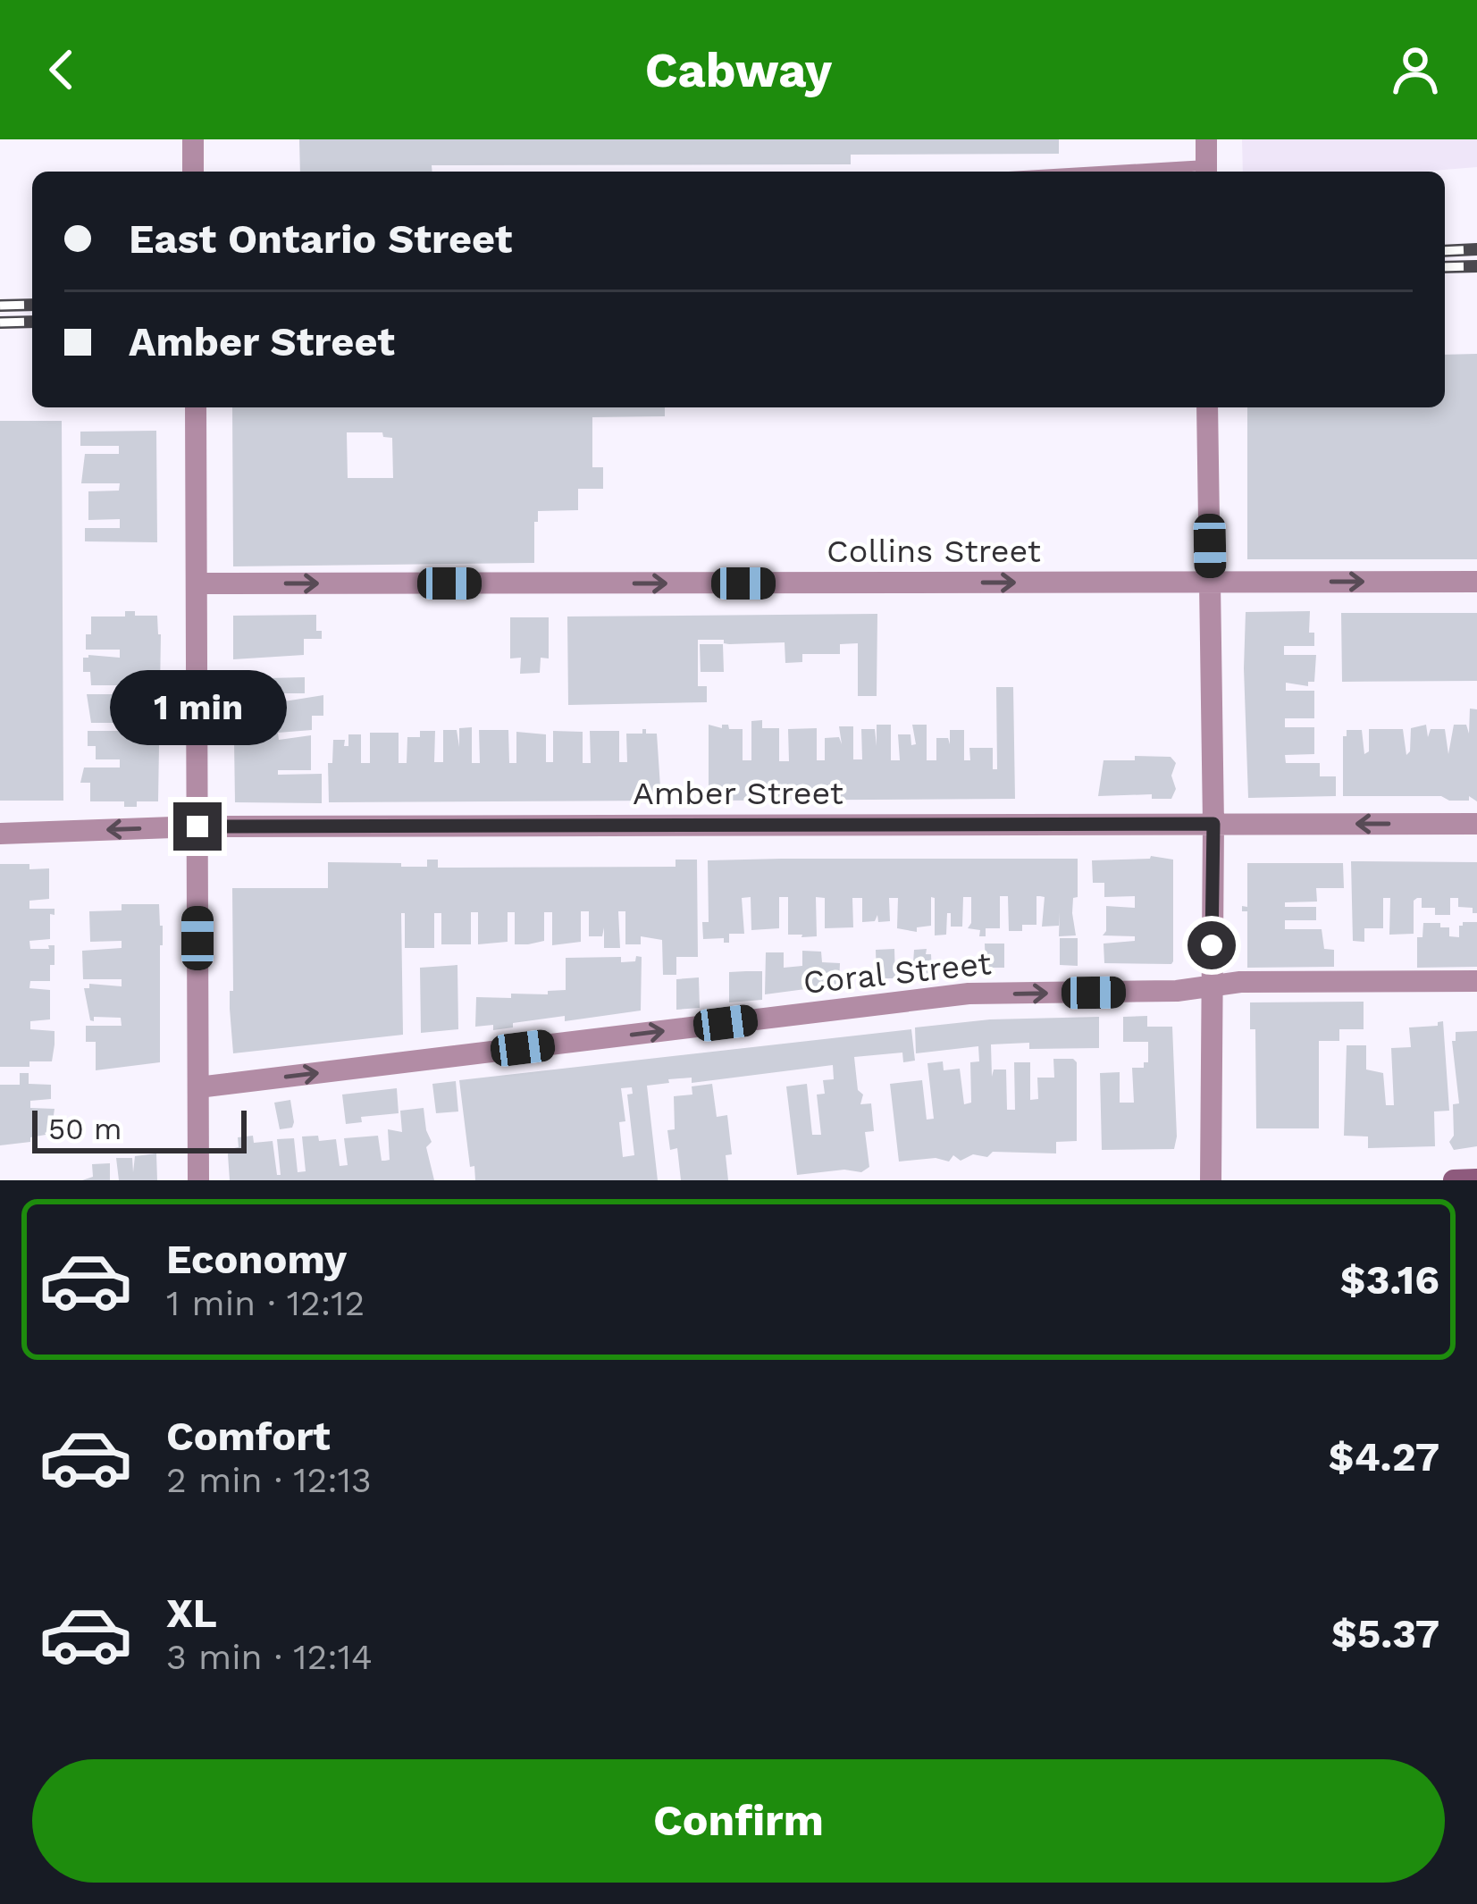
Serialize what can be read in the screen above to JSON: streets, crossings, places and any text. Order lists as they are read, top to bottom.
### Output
{
  "streets": {
    "street": ["Collins Street", "Amber Street", "Coral Street"]
  },
  "one_way": ["Collins Street", "Coral Street"],
  "scale_bar": "50 m",
  "page": {
    "header": "Cabway",
    "banner": ["East Ontario Street", "Amber Street"],
    "bubble": "1 min",
    "scale": "50 m",
    "list": [
      {
        "name": "Economy",
        "note": "1 min · 12:12",
        "value": "$3.16"
      },
      {
        "name": "Comfort",
        "note": "2 min · 12:13",
        "value": "$4.27"
      },
      {
        "name": "XL",
        "note": "3 min · 12:14",
        "value": "$5.37"
      }
    ],
    "buttons": "Confirm"
  }
}
